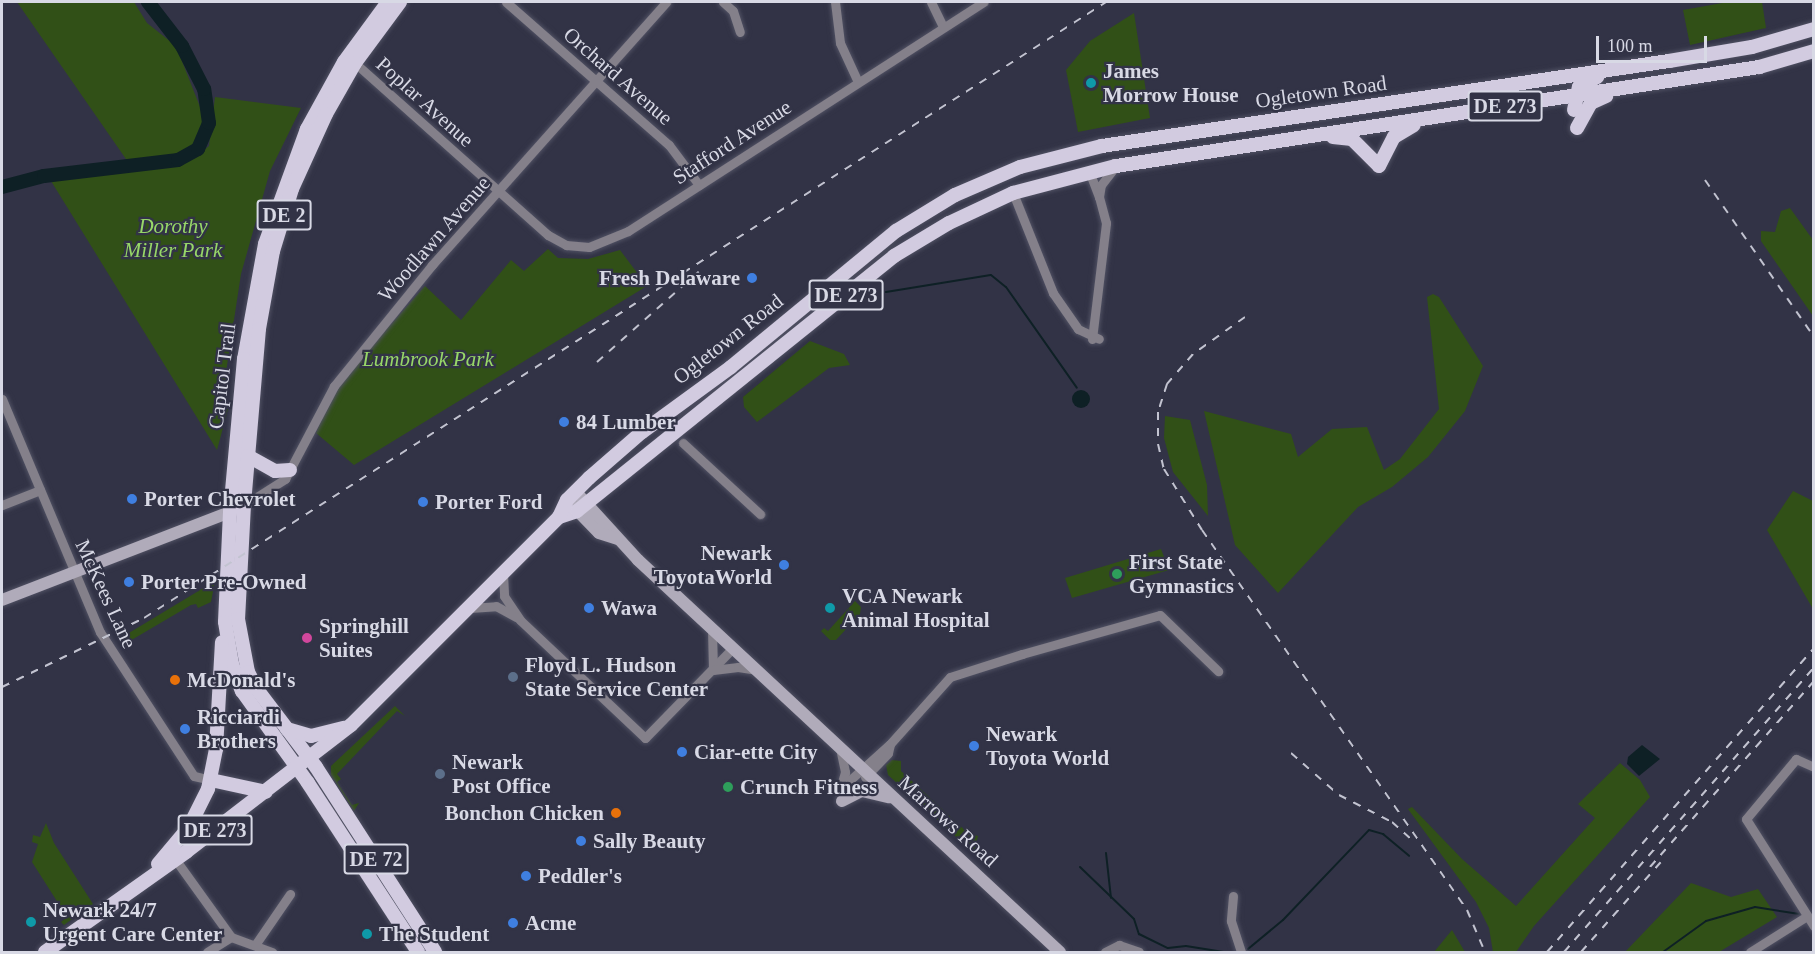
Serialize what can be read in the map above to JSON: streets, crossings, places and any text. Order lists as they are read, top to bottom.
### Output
{
  "streets": {
    "main road": [
      "Ogletown Road",
      "DE 273",
      "DE 2",
      "Capitol Trail",
      "DE 72"
    ],
    "street": [
      "Orchard Avenue",
      "Poplar Avenue",
      "Stafford Avenue",
      "Woodlawn Avenue",
      "McKees Lane",
      "Marrows Road"
    ]
  },
  "crossings": [
    ["Orchard Avenue", "Stafford Avenue"],
    ["Orchard Avenue", "Woodlawn Avenue"],
    ["Ogletown Road", "DE 273"],
    ["Ogletown Road", "Capitol Trail"],
    ["Ogletown Road", "Marrows Road"],
    ["Ogletown Road", "DE 72"],
    ["Poplar Avenue", "Stafford Avenue"],
    ["Poplar Avenue", "Woodlawn Avenue"],
    ["Poplar Avenue", "Capitol Trail"],
    ["DE 273", "Capitol Trail"],
    ["DE 273", "DE 72"],
    ["Stafford Avenue", "Woodlawn Avenue"],
    ["Woodlawn Avenue", "Capitol Trail"],
    ["Capitol Trail", "DE 72"]
  ],
  "parks": ["Dorothy Miller Park", "Lumbrook Park"],
  "places": [
    "James Morrow House",
    "Fresh Delaware",
    "84 Lumber",
    "Porter Chevrolet",
    "Porter Ford",
    "Newark ToyotaWorld",
    "First State Gymnastics",
    "Porter Pre-Owned",
    "Wawa",
    "VCA Newark Animal Hospital",
    "Springhill Suites",
    "Floyd L. Hudson State Service Center",
    "McDonald's",
    "Ricciardi Brothers",
    "Newark Toyota World",
    "Ciar-ette City",
    "Newark Post Office",
    "Crunch Fitness",
    "Bonchon Chicken",
    "Sally Beauty",
    "Peddler's",
    "Newark 24/7 Urgent Care Center",
    "Acme",
    "The Student"
  ],
  "scale_bar": "100 m"
}
